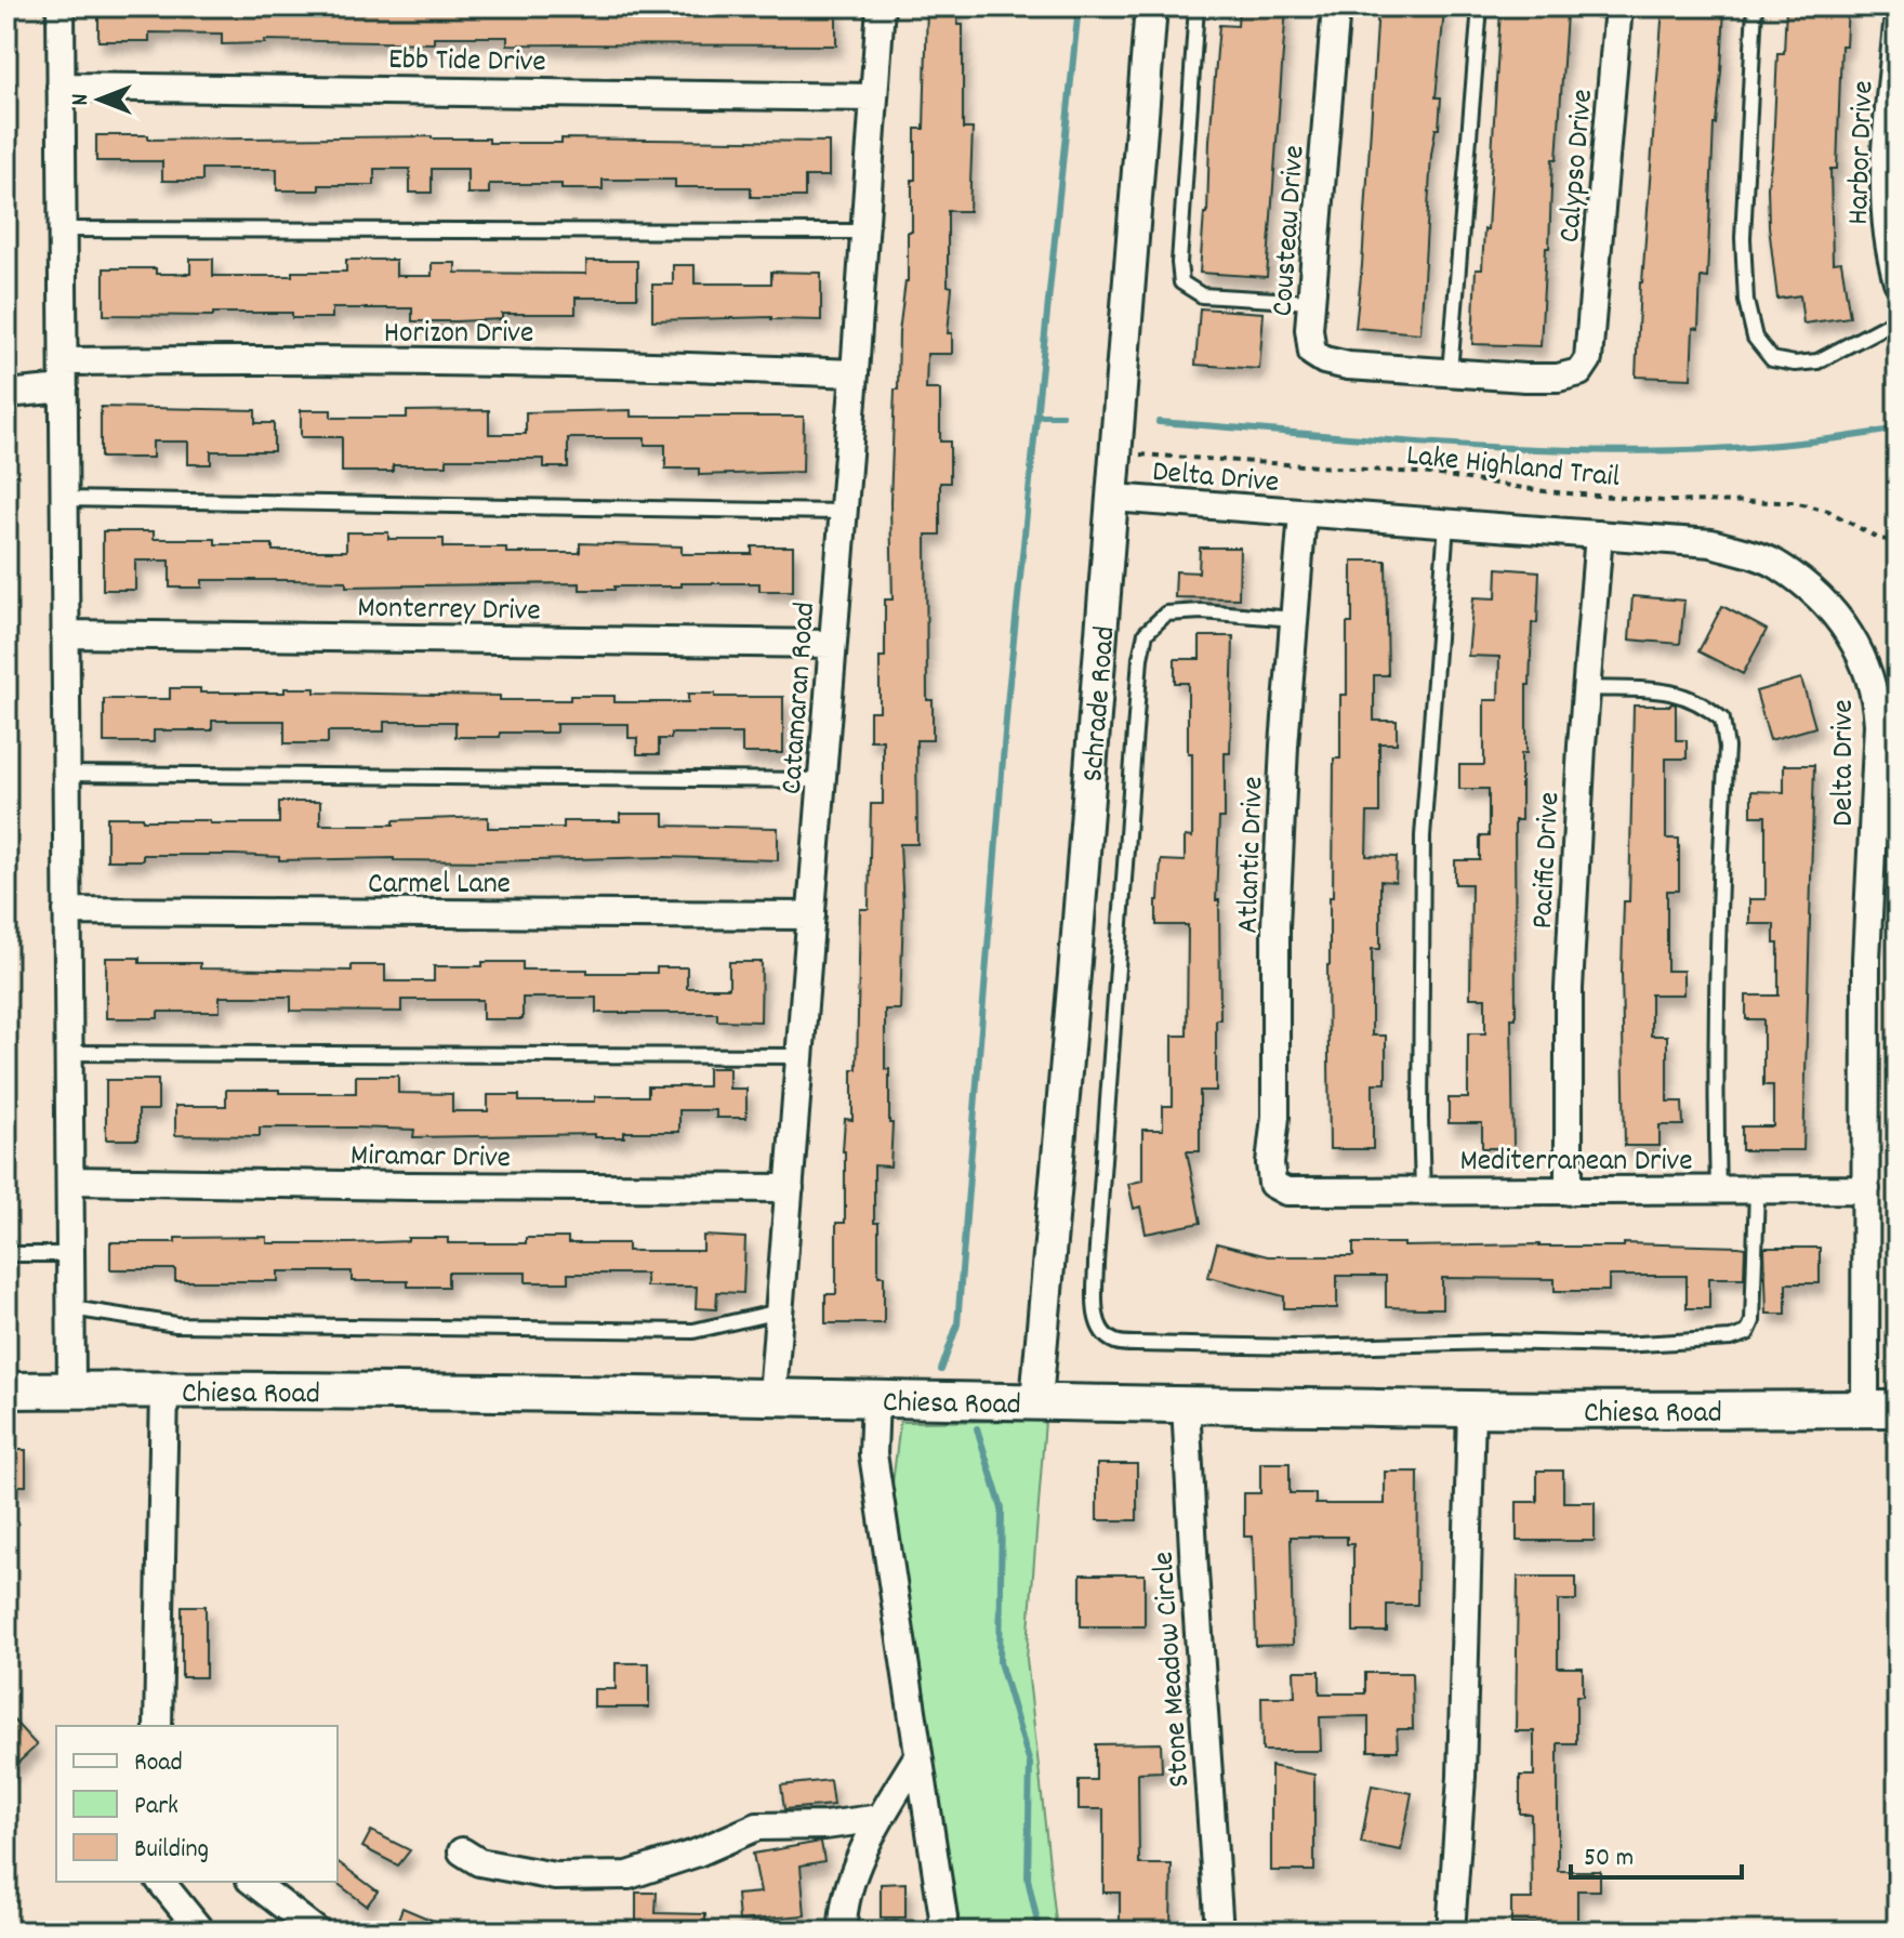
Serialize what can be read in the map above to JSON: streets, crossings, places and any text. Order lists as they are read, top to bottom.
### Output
{
  "streets": {
    "main road": ["Chiesa Road"],
    "street": [
      "Ebb Tide Drive",
      "Harbor Drive",
      "Calypso Drive",
      "Cousteau Drive",
      "Horizon Drive",
      "Delta Drive",
      "Monterrey Drive",
      "Catamaran Road",
      "Schrade Road",
      "Atlantic Drive",
      "Pacific Drive",
      "Carmel Lane",
      "Miramar Drive",
      "Mediterranean Drive",
      "Stone Meadow Circle"
    ],
    "path": ["Lake Highland Trail"]
  },
  "crossings": [
    ["Ebb Tide Drive", "Catamaran Road"],
    ["Calypso Drive", "Cousteau Drive"],
    ["Horizon Drive", "Catamaran Road"],
    ["Lake Highland Trail", "Schrade Road"],
    ["Delta Drive", "Schrade Road"],
    ["Delta Drive", "Atlantic Drive"],
    ["Delta Drive", "Pacific Drive"],
    ["Delta Drive", "Mediterranean Drive"],
    ["Delta Drive", "Chiesa Road"],
    ["Monterrey Drive", "Catamaran Road"],
    ["Catamaran Road", "Carmel Lane"],
    ["Catamaran Road", "Miramar Drive"],
    ["Catamaran Road", "Chiesa Road"],
    ["Schrade Road", "Chiesa Road"],
    ["Atlantic Drive", "Mediterranean Drive"],
    ["Pacific Drive", "Mediterranean Drive"],
    ["Chiesa Road", "Stone Meadow Circle"]
  ],
  "legend": ["Road", "Park", "Building"],
  "scale_bar": "50 m",
  "north": "left"
}
